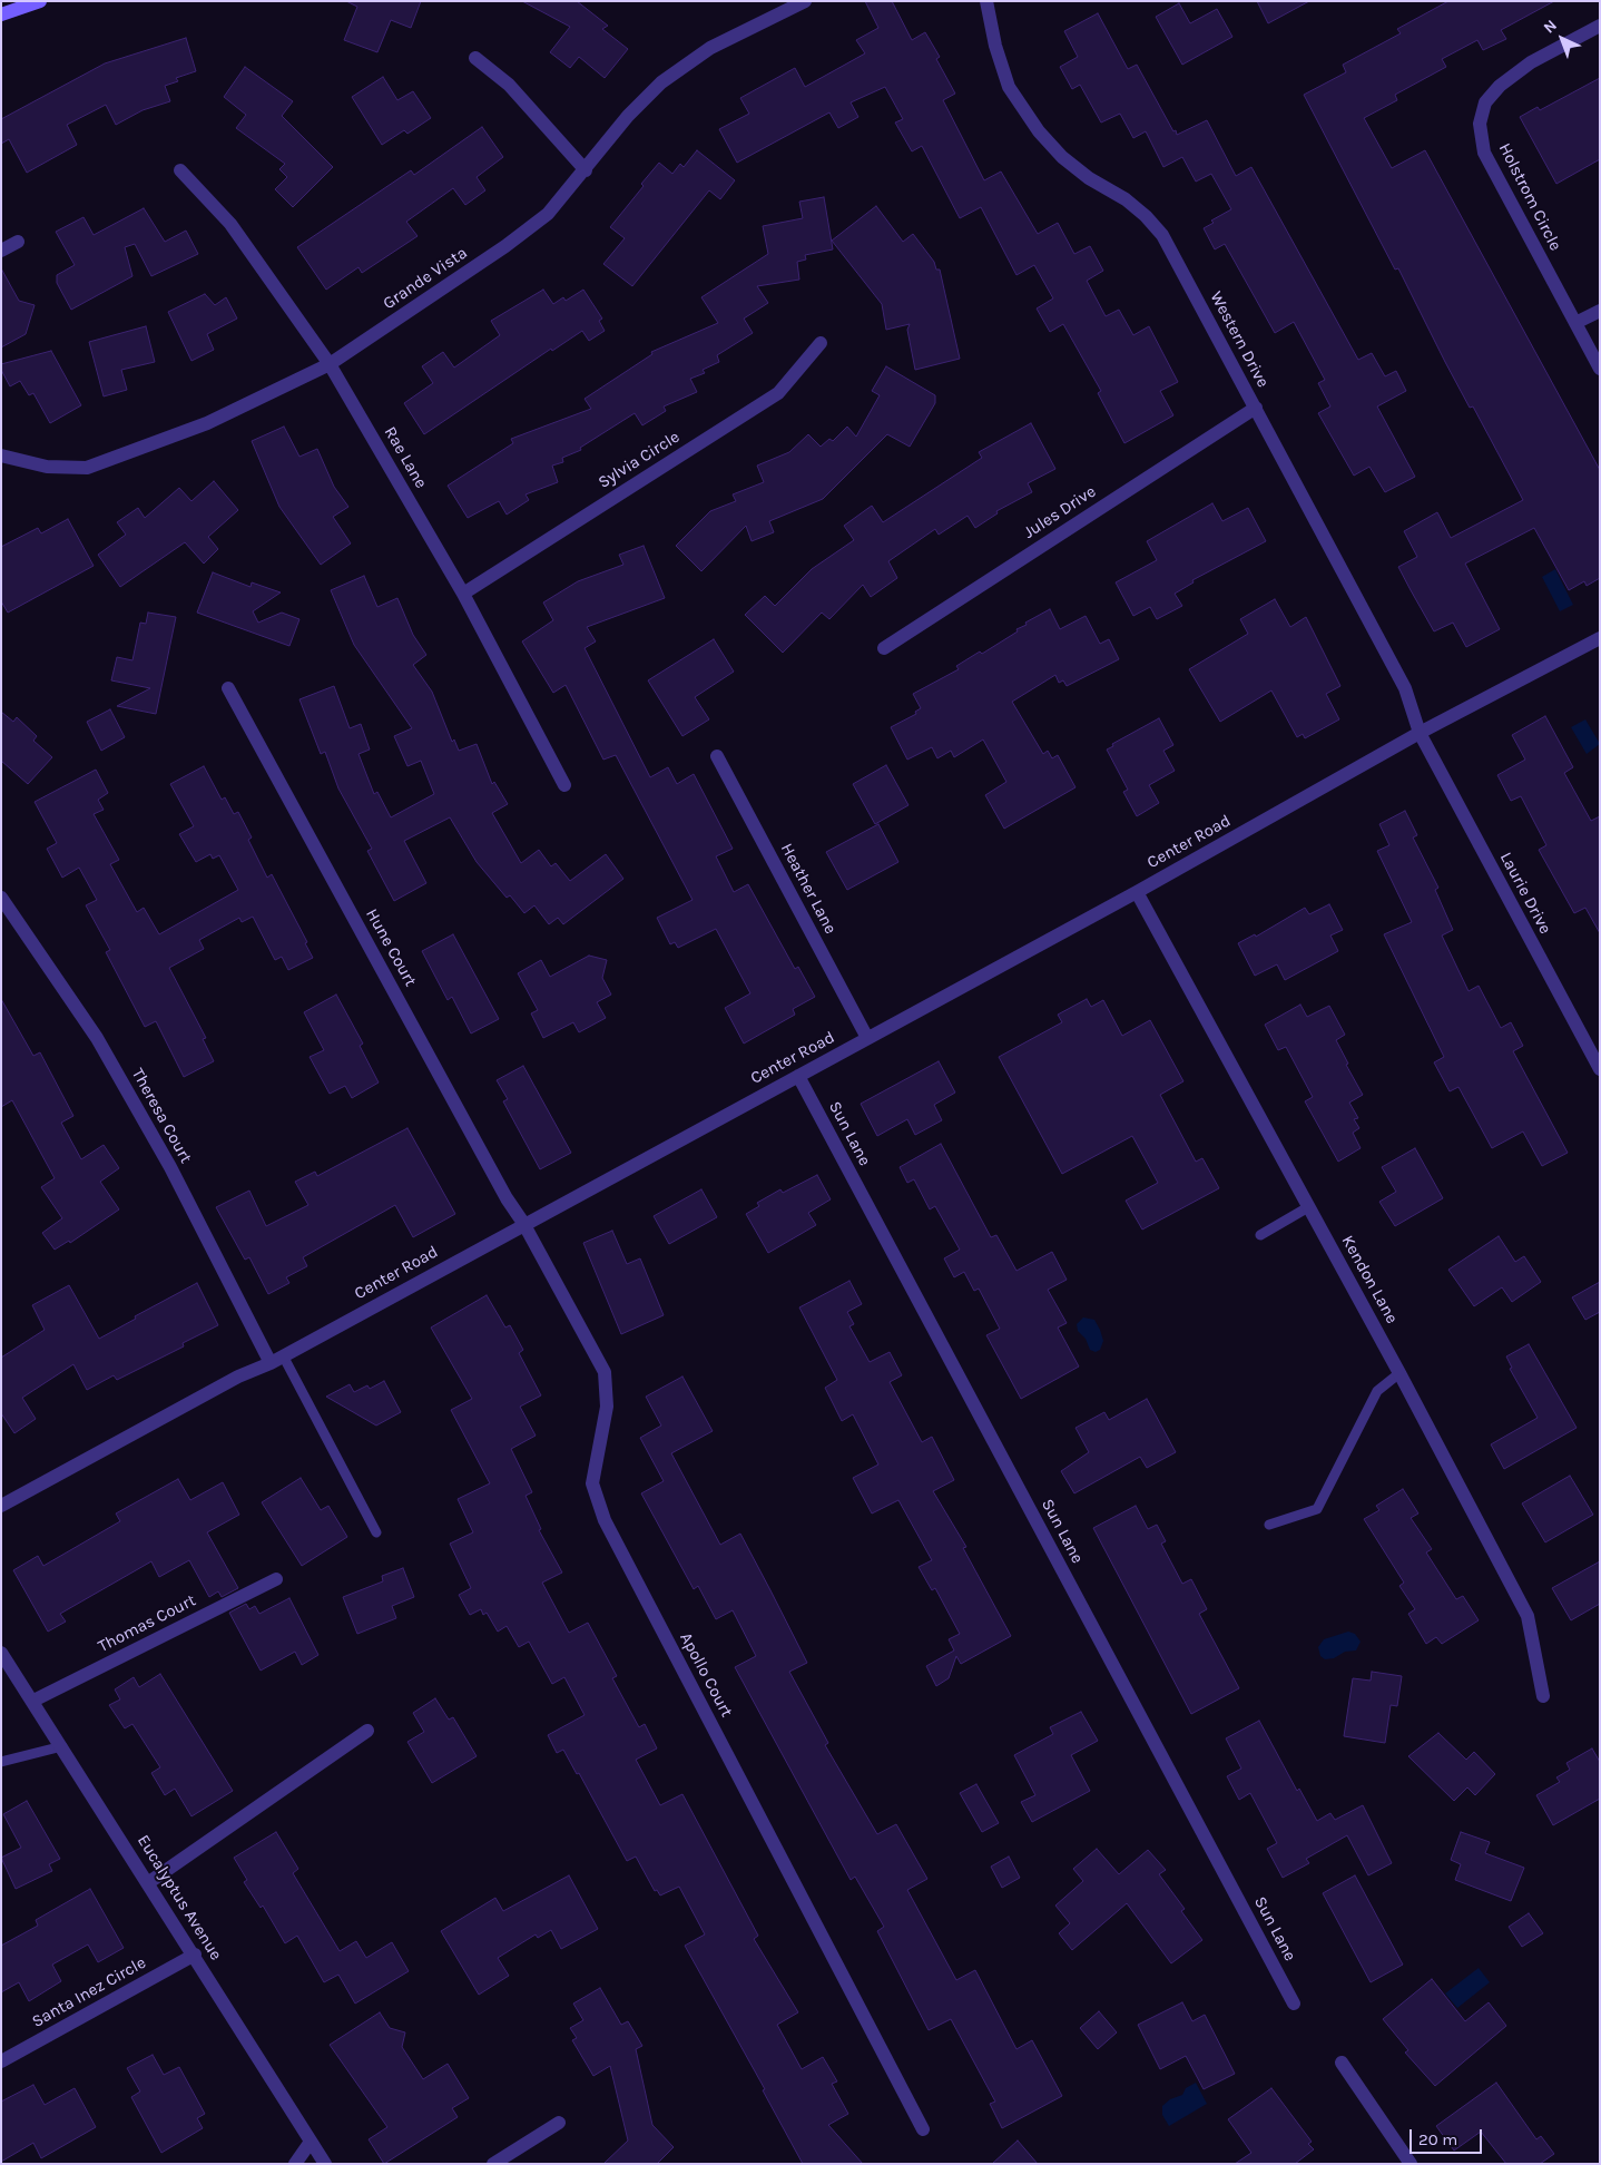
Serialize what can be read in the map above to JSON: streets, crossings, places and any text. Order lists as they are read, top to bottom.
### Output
{
  "streets": {
    "street": [
      "Holstrom Circle",
      "Grande Vista",
      "Western Drive",
      "Rae Lane",
      "Sylvia Circle",
      "Jules Drive",
      "Center Road",
      "Heather Lane",
      "Laurie Drive",
      "Hune Court",
      "Theresa Court",
      "Sun Lane",
      "Kendon Lane",
      "Thomas Court",
      "Apollo Court",
      "Eucalyptus Avenue",
      "Santa Inez Circle"
    ]
  },
  "crossings": [
    ["Grande Vista", "Rae Lane"],
    ["Western Drive", "Jules Drive"],
    ["Western Drive", "Center Road"],
    ["Western Drive", "Laurie Drive"],
    ["Rae Lane", "Sylvia Circle"],
    ["Center Road", "Heather Lane"],
    ["Center Road", "Laurie Drive"],
    ["Center Road", "Hune Court"],
    ["Center Road", "Theresa Court"],
    ["Center Road", "Sun Lane"],
    ["Center Road", "Kendon Lane"],
    ["Center Road", "Apollo Court"],
    ["Hune Court", "Apollo Court"],
    ["Thomas Court", "Eucalyptus Avenue"],
    ["Eucalyptus Avenue", "Santa Inez Circle"]
  ],
  "scale_bar": "20 m",
  "north": "top left"
}
